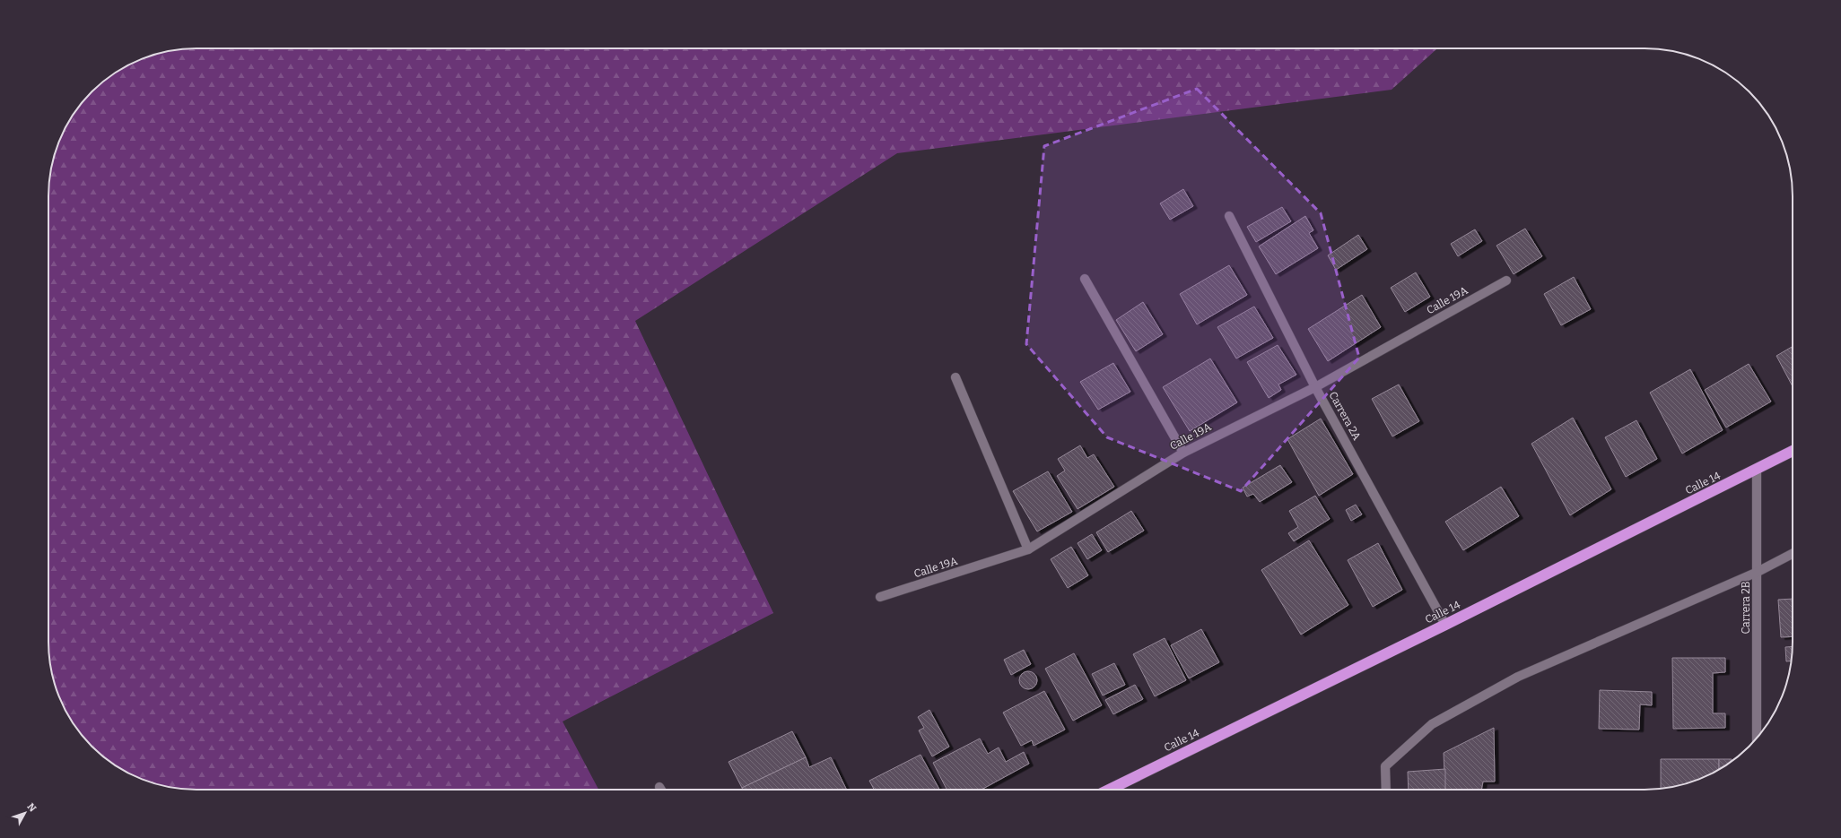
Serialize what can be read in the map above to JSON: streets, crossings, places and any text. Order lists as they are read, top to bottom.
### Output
{
  "streets": {
    "highway": ["Calle 14"],
    "street": ["Calle 19A", "Carrera 2A", "Carrera 2B"]
  },
  "crossings": [
    ["Calle 19A", "Carrera 2A"],
    ["Carrera 2A", "Calle 14"],
    ["Calle 14", "Carrera 2B"]
  ],
  "north": "top right"
}
